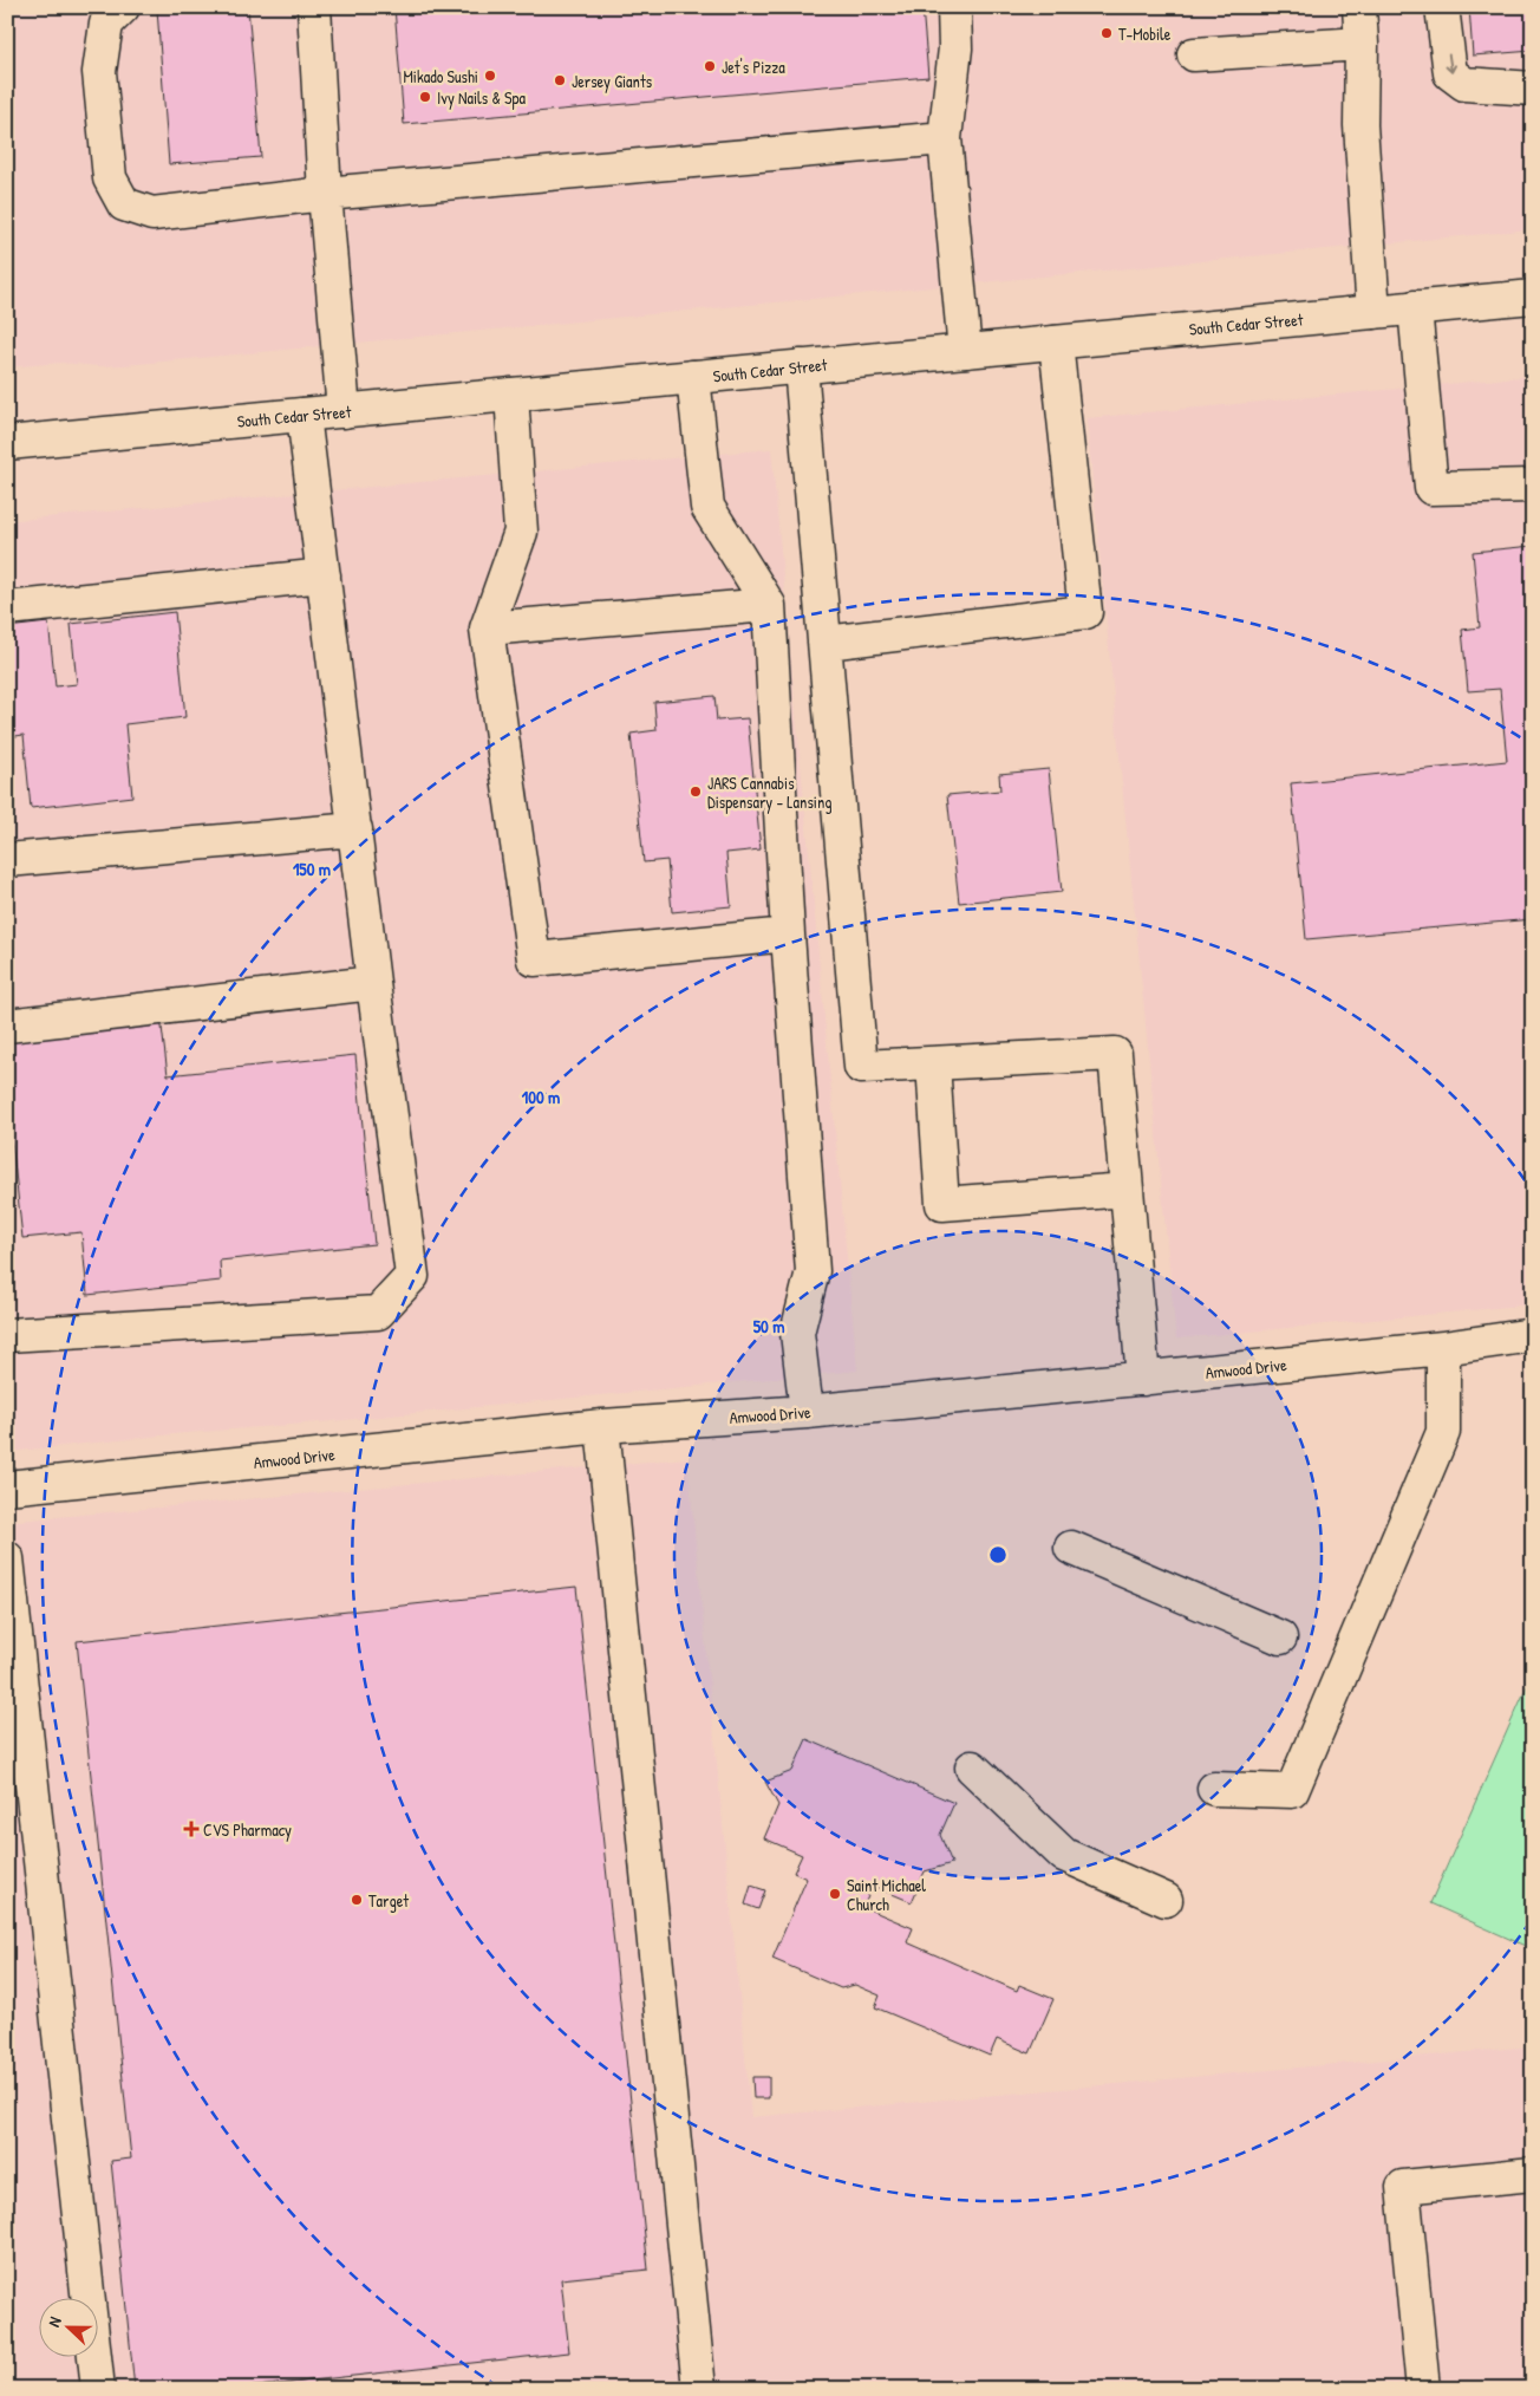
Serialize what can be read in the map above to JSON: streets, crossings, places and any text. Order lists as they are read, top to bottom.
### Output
{
  "streets": {
    "main road": ["South Cedar Street", "Amwood Drive"]
  },
  "places": {
    "other": [
      "T-Mobile",
      "Jet's Pizza",
      "Mikado Sushi",
      "Jersey Giants",
      "Ivy Nails & Spa",
      "JARS Cannabis Dispensary - Lansing",
      "Saint Michael Church",
      "Target"
    ],
    "health": ["CVS Pharmacy"]
  },
  "north": "left",
  "rings": ["150 m", "100 m", "50 m"]
}
